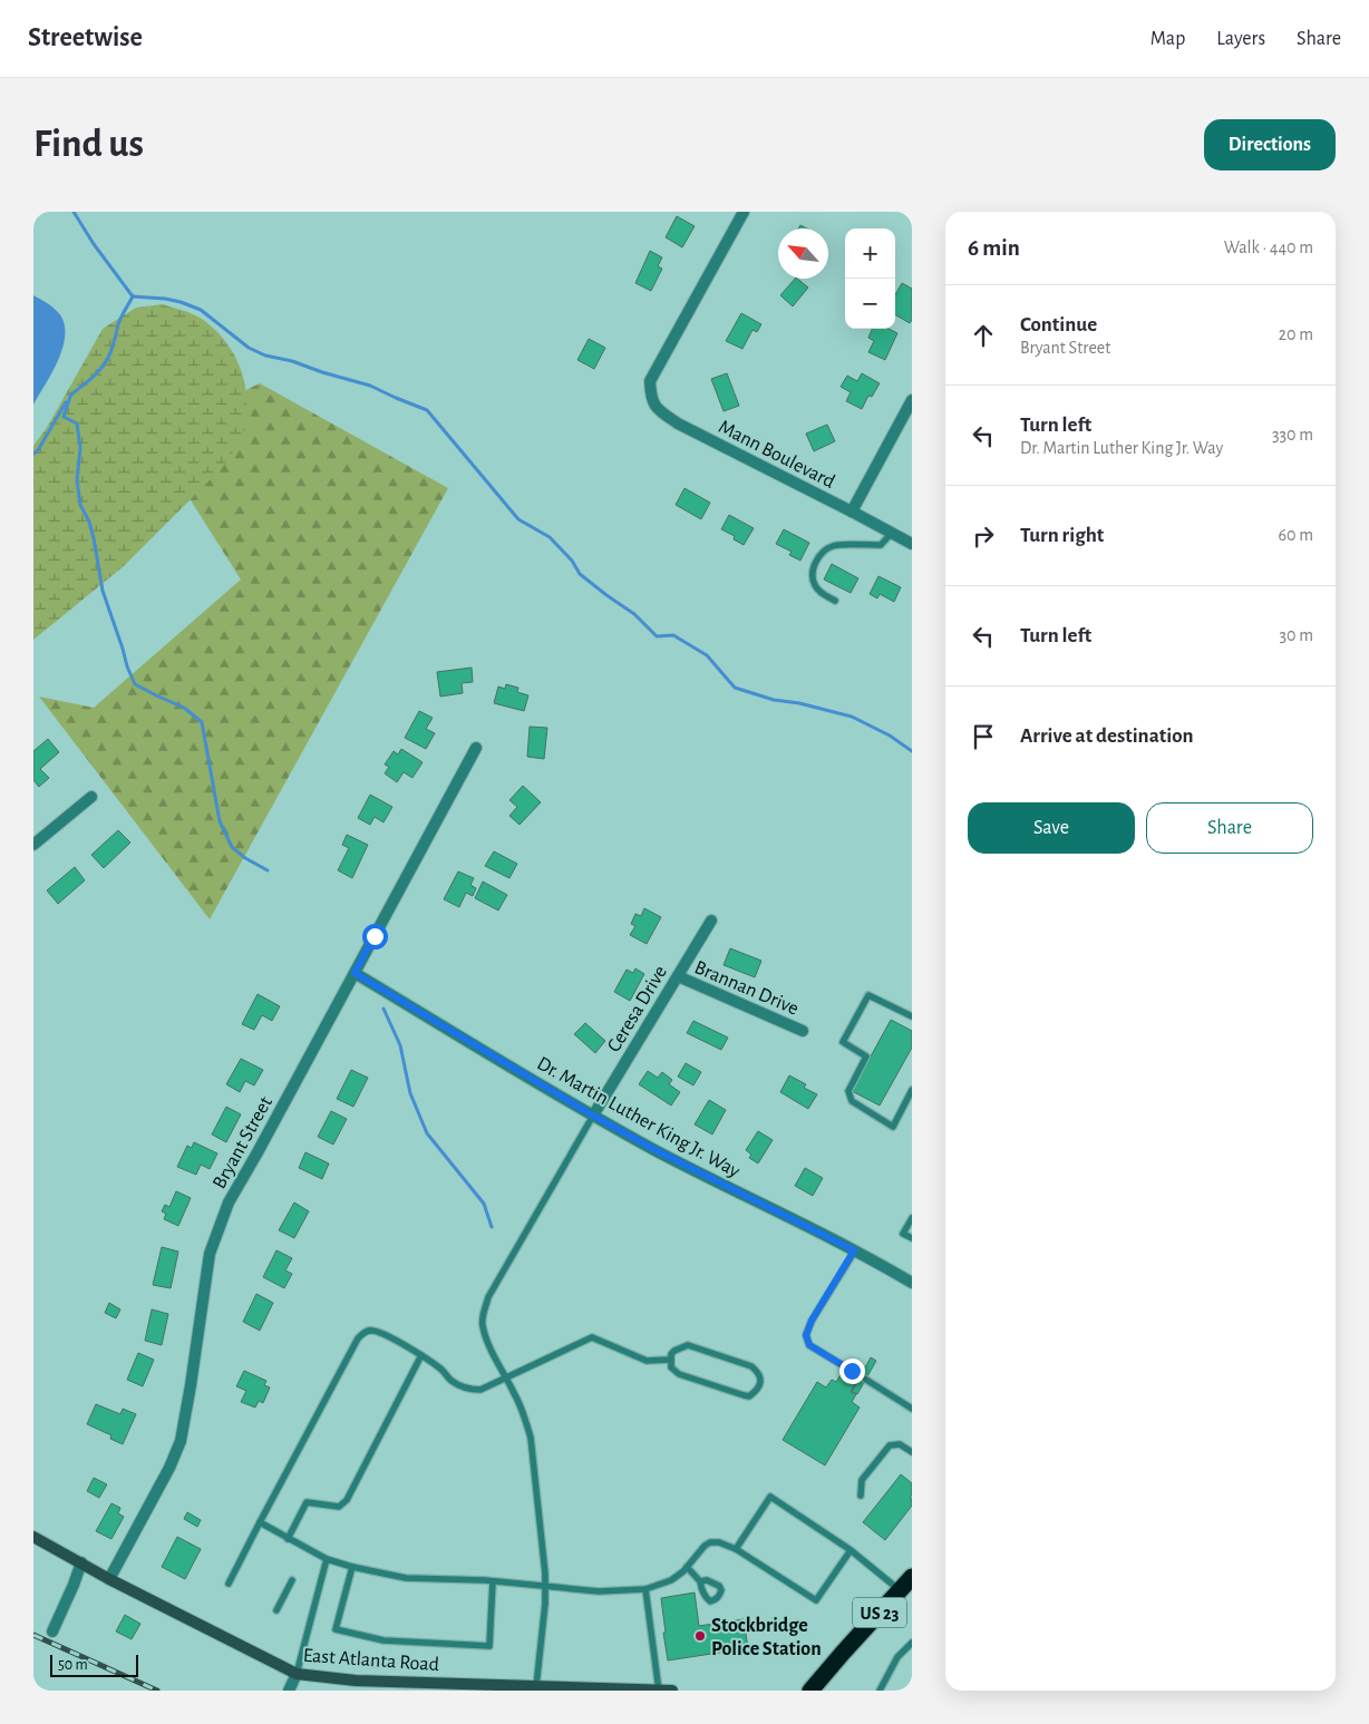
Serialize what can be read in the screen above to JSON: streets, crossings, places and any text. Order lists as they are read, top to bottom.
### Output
{
  "streets": {
    "highway": ["US 23"],
    "street": [
      "Mann Boulevard",
      "Brannan Drive",
      "Ceresa Drive",
      "Dr. Martin Luther King Jr. Way",
      "Bryant Street",
      "East Atlanta Road"
    ]
  },
  "crossings": [
    ["Brannan Drive", "Ceresa Drive"],
    ["Ceresa Drive", "Dr. Martin Luther King Jr. Way"],
    ["Dr. Martin Luther King Jr. Way", "Bryant Street"],
    ["Bryant Street", "East Atlanta Road"]
  ],
  "places": ["Stockbridge Police Station"],
  "scale_bar": "50 m",
  "north": "top left",
  "page": {
    "header": "Streetwise",
    "nav": ["Map", "Layers", "Share"],
    "buttons": [
      "Directions",
      ["Save", "Share"]
    ],
    "title": "Find us",
    "heading": ["6 min", "Walk · 440 m"],
    "map_buttons": ["+", "−"],
    "list": [
      ["Continue", "Bryant Street", "20 m"],
      ["Turn left", "Dr. Martin Luther King Jr. Way", "330 m"],
      ["Turn right", "60 m"],
      ["Turn left", "30 m"],
      "Arrive at destination"
    ],
    "scale": "50 m"
  }
}
